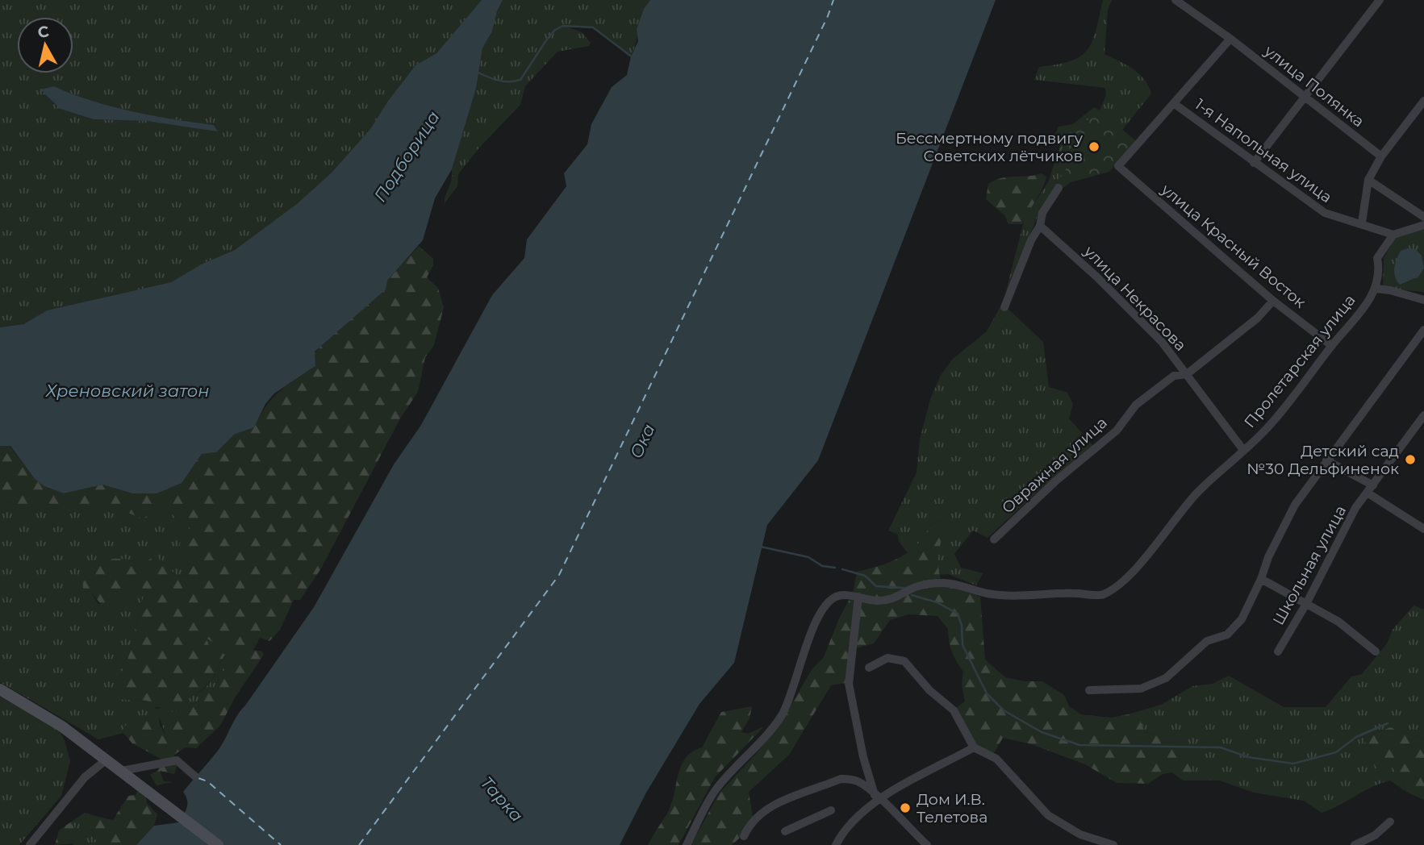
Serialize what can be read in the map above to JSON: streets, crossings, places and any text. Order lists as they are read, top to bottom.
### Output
{
  "streets": {
    "street": [
      "улица Полянка",
      "1-я Напольная улица",
      "улица Красный Восток",
      "улица Некрасова",
      "Пролетарская улица",
      "Овражная улица",
      "Школьная улица"
    ]
  },
  "crossings": [
    ["1-я Напольная улица", "улица Красный Восток"],
    ["улица Красный Восток", "Пролетарская улица"],
    ["улица Красный Восток", "Овражная улица"],
    ["улица Некрасова", "Пролетарская улица"],
    ["улица Некрасова", "Овражная улица"]
  ],
  "water": [
    "Подборица",
    "Хреновский затон",
    "Ока",
    "Тарка"
  ],
  "places": ["Бессмертному подвигу Советских лётчиков", "Детский сад №30 Дельфиненок", "Дом И.В. Телетова"],
  "north": "top"
}
